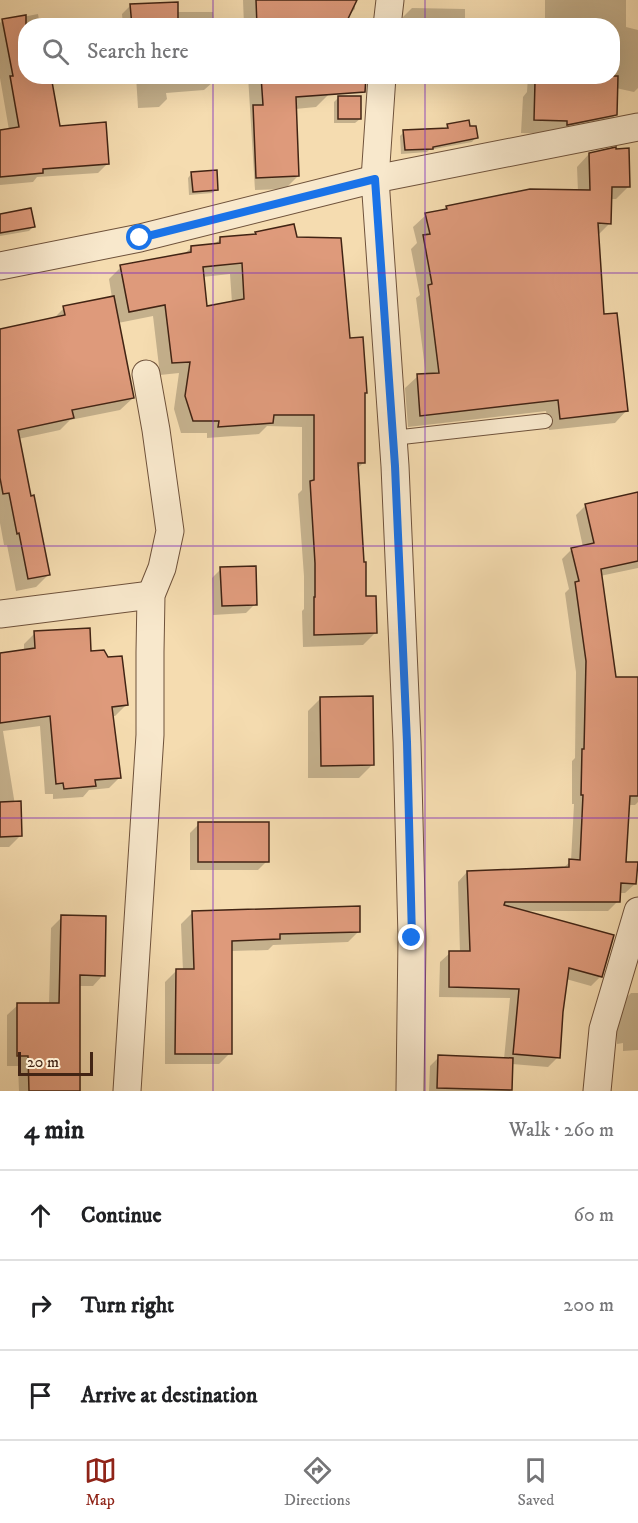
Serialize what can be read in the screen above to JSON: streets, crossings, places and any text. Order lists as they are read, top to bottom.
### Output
{
  "scale_bar": "20 m",
  "page": {
    "search": "Search here",
    "scale": "20 m",
    "heading": ["4 min", "Walk · 260 m"],
    "list": [
      ["Continue", "60 m"],
      ["Turn right", "200 m"],
      "Arrive at destination"
    ],
    "nav": ["Map", "Directions", "Saved"]
  }
}
